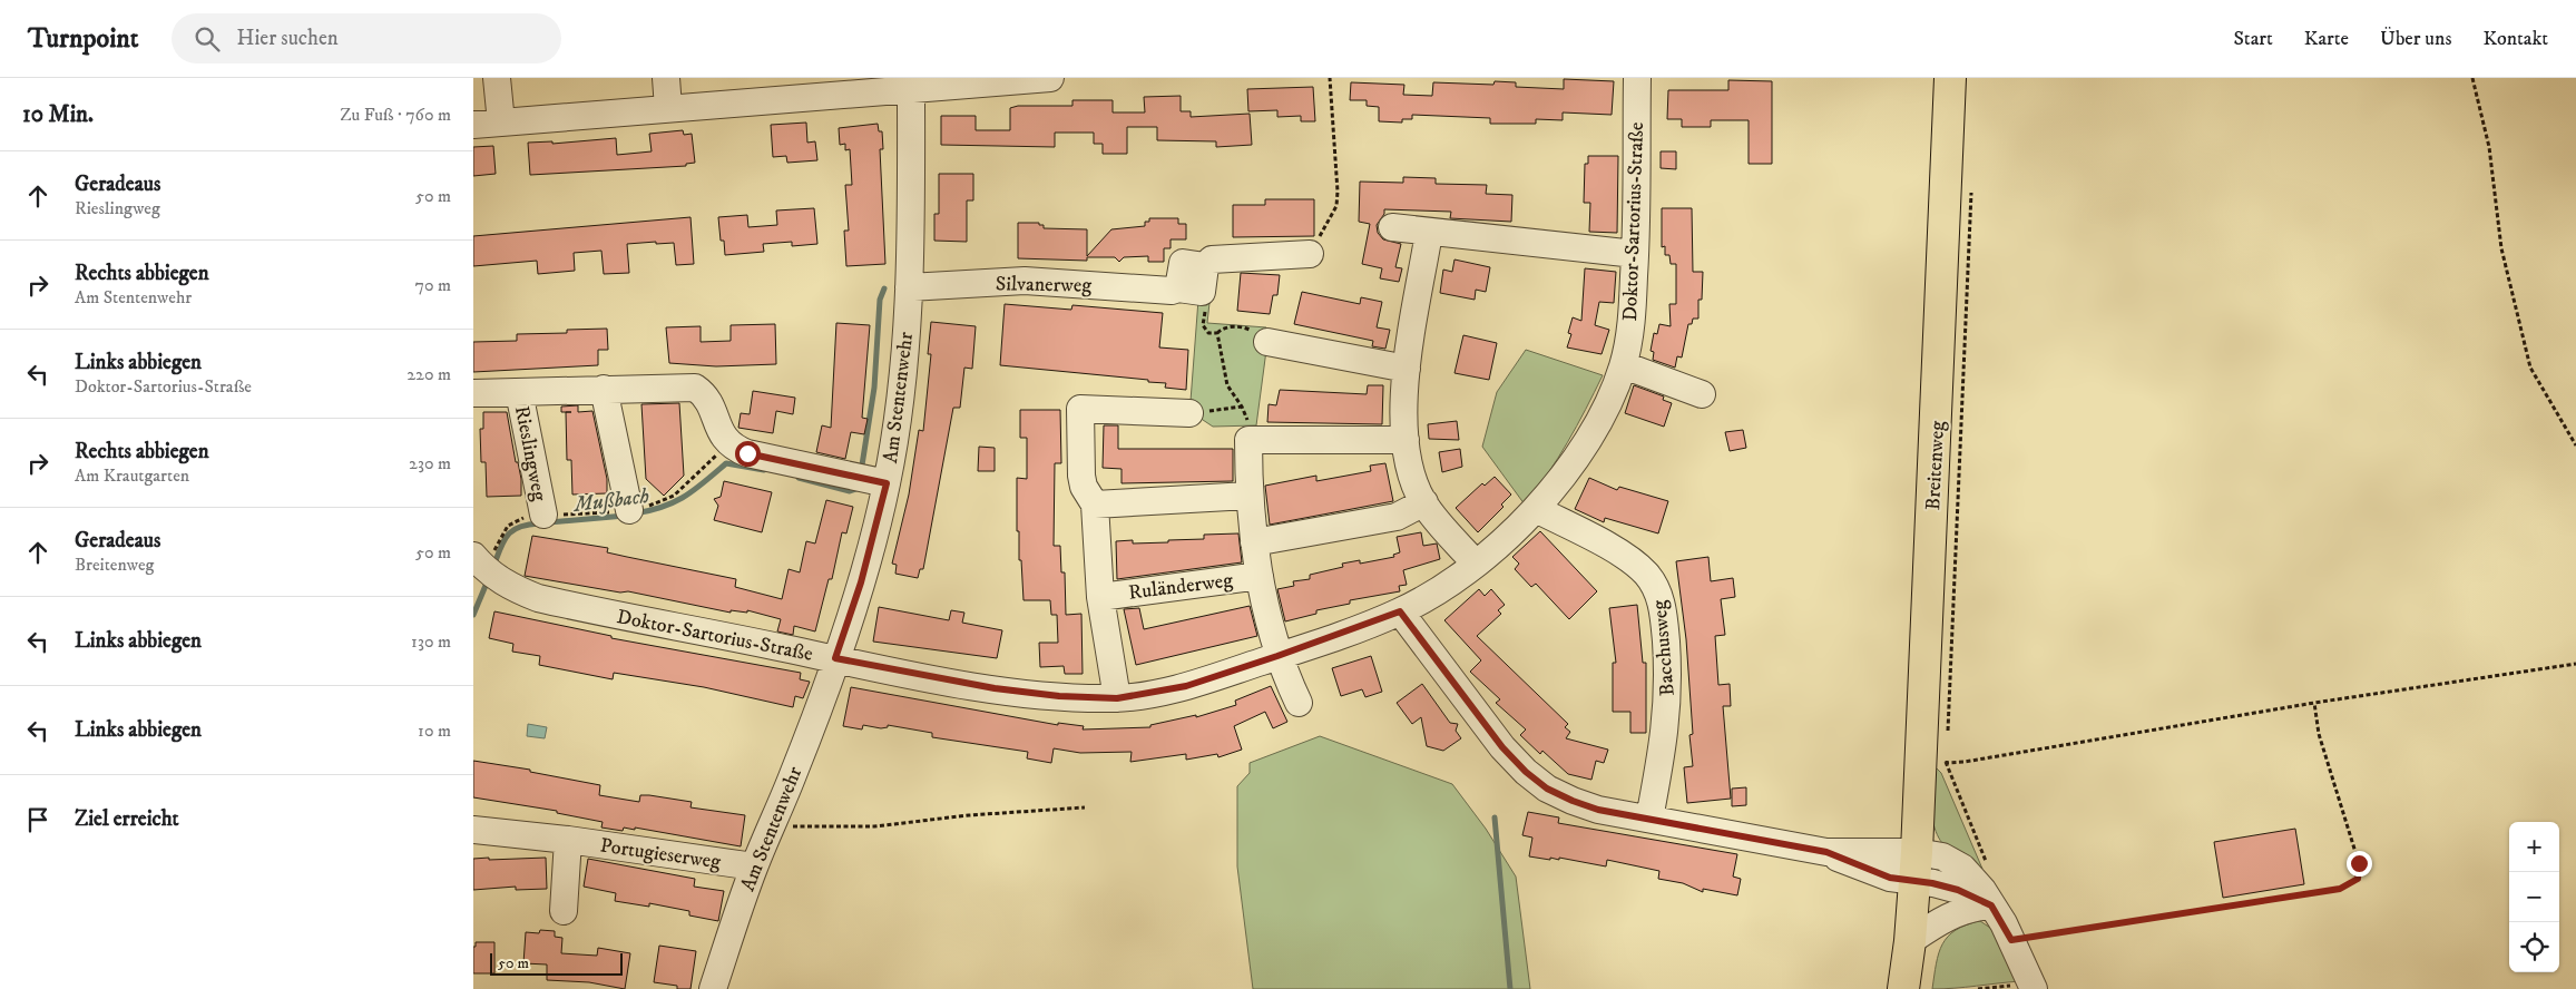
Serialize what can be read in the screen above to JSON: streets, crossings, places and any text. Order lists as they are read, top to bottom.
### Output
{
  "streets": {
    "main road": ["Breitenweg"],
    "street": [
      "Doktor-Sartorius-Straße",
      "Silvanerweg",
      "Am Stentenwehr",
      "Rieslingweg",
      "Ruländerweg",
      "Bacchusweg",
      "Portugieserweg"
    ]
  },
  "crossings": [
    ["Doktor-Sartorius-Straße", "Am Stentenwehr"],
    ["Doktor-Sartorius-Straße", "Ruländerweg"],
    ["Doktor-Sartorius-Straße", "Bacchusweg"],
    ["Silvanerweg", "Am Stentenwehr"],
    ["Am Stentenwehr", "Portugieserweg"]
  ],
  "water": ["Mußbach"],
  "scale_bar": "50 m",
  "page": {
    "header": "Turnpoint",
    "search": "Hier suchen",
    "nav": [
      "Start",
      "Karte",
      "Über uns",
      "Kontakt"
    ],
    "heading": ["10 Min.", "Zu Fuß · 760 m"],
    "list": [
      ["Geradeaus", "Rieslingweg", "50 m"],
      ["Rechts abbiegen", "Am Stentenwehr", "70 m"],
      ["Links abbiegen", "Doktor-Sartorius-Straße", "220 m"],
      ["Rechts abbiegen", "Am Krautgarten", "230 m"],
      ["Geradeaus", "Breitenweg", "50 m"],
      ["Links abbiegen", "130 m"],
      ["Links abbiegen", "10 m"],
      "Ziel erreicht"
    ],
    "map_buttons": ["+", "−"],
    "scale": "50 m"
  }
}
